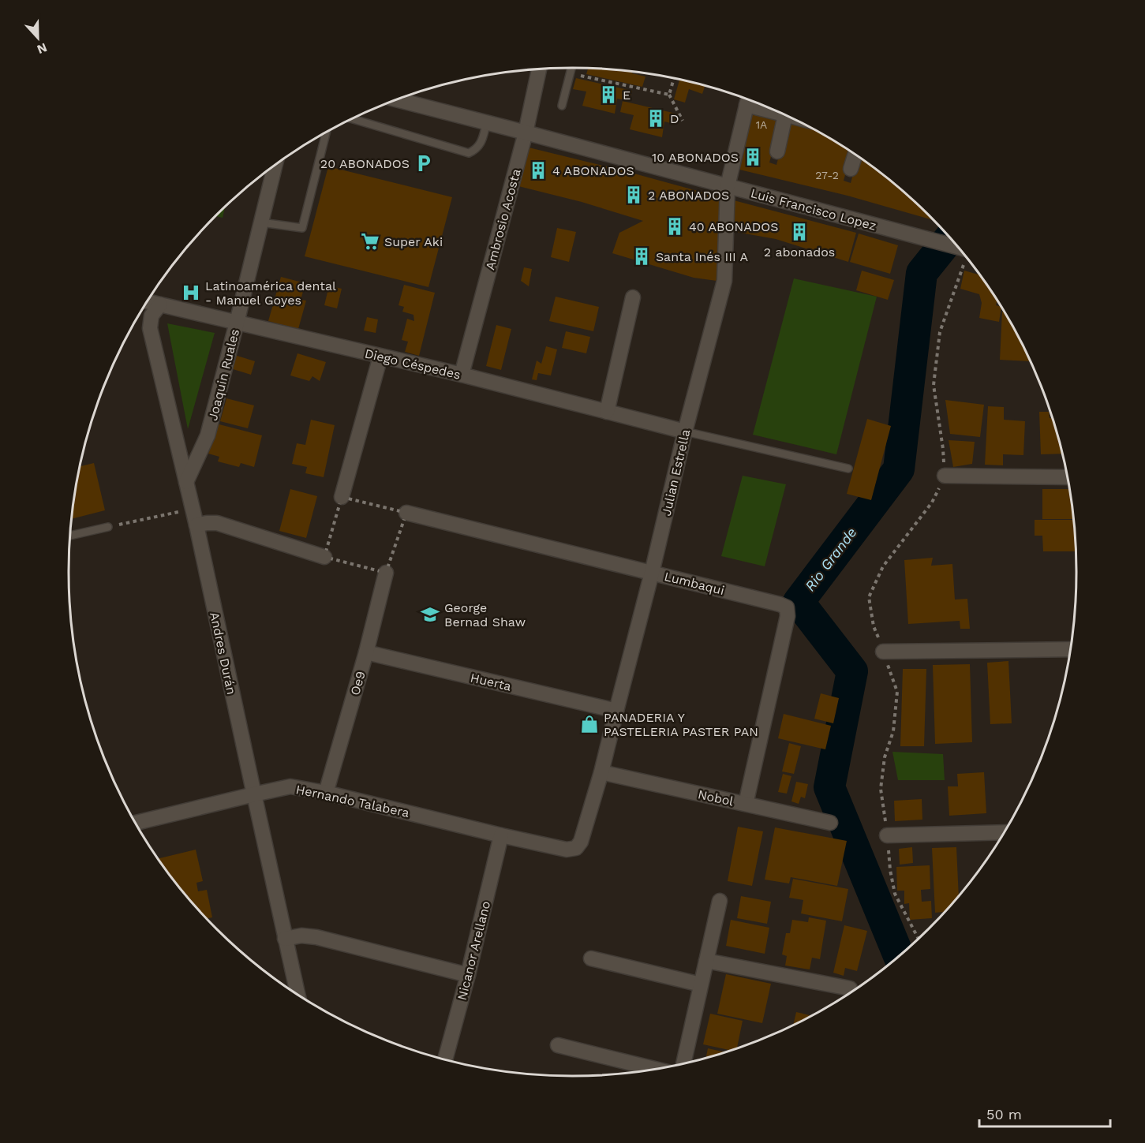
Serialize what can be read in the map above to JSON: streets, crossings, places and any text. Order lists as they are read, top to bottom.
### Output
{
  "streets": {
    "street": [
      "Luis Francisco Lopez",
      "Ambrosio Acosta",
      "Diego Céspedes",
      "Joaquin Ruales",
      "Julian Estrella",
      "Lumbaqui",
      "Andres Durán",
      "Huerta",
      "Oe9",
      "Nobol",
      "Hernando Talabera",
      "Nicanor Arellano"
    ]
  },
  "crossings": [
    ["Luis Francisco Lopez", "Ambrosio Acosta"],
    ["Luis Francisco Lopez", "Julian Estrella"],
    ["Ambrosio Acosta", "Diego Céspedes"],
    ["Diego Céspedes", "Joaquin Ruales"],
    ["Diego Céspedes", "Julian Estrella"],
    ["Diego Céspedes", "Andres Durán"],
    ["Joaquin Ruales", "Andres Durán"],
    ["Julian Estrella", "Lumbaqui"],
    ["Julian Estrella", "Huerta"],
    ["Julian Estrella", "Nobol"],
    ["Julian Estrella", "Hernando Talabera"],
    ["Lumbaqui", "Nobol"],
    ["Andres Durán", "Hernando Talabera"],
    ["Huerta", "Oe9"],
    ["Oe9", "Hernando Talabera"],
    ["Hernando Talabera", "Nicanor Arellano"]
  ],
  "water": ["Rio Grande"],
  "places": {
    "building": [
      "E",
      "D",
      "10 ABONADOS",
      "4 ABONADOS",
      "2 ABONADOS",
      "40 ABONADOS",
      "2 abonados",
      "Santa Inés III A"
    ],
    "parking": ["20 ABONADOS"],
    "supermarket": ["Super Aki"],
    "hospital": ["Latinoamérica dental - Manuel Goyes"],
    "school or university": ["George Bernad Shaw"],
    "shop": ["PANADERIA Y PASTELERIA PASTER PAN"]
  },
  "house_numbers": ["1A", "27-2"],
  "scale_bar": "50 m",
  "north": "bottom"
}
